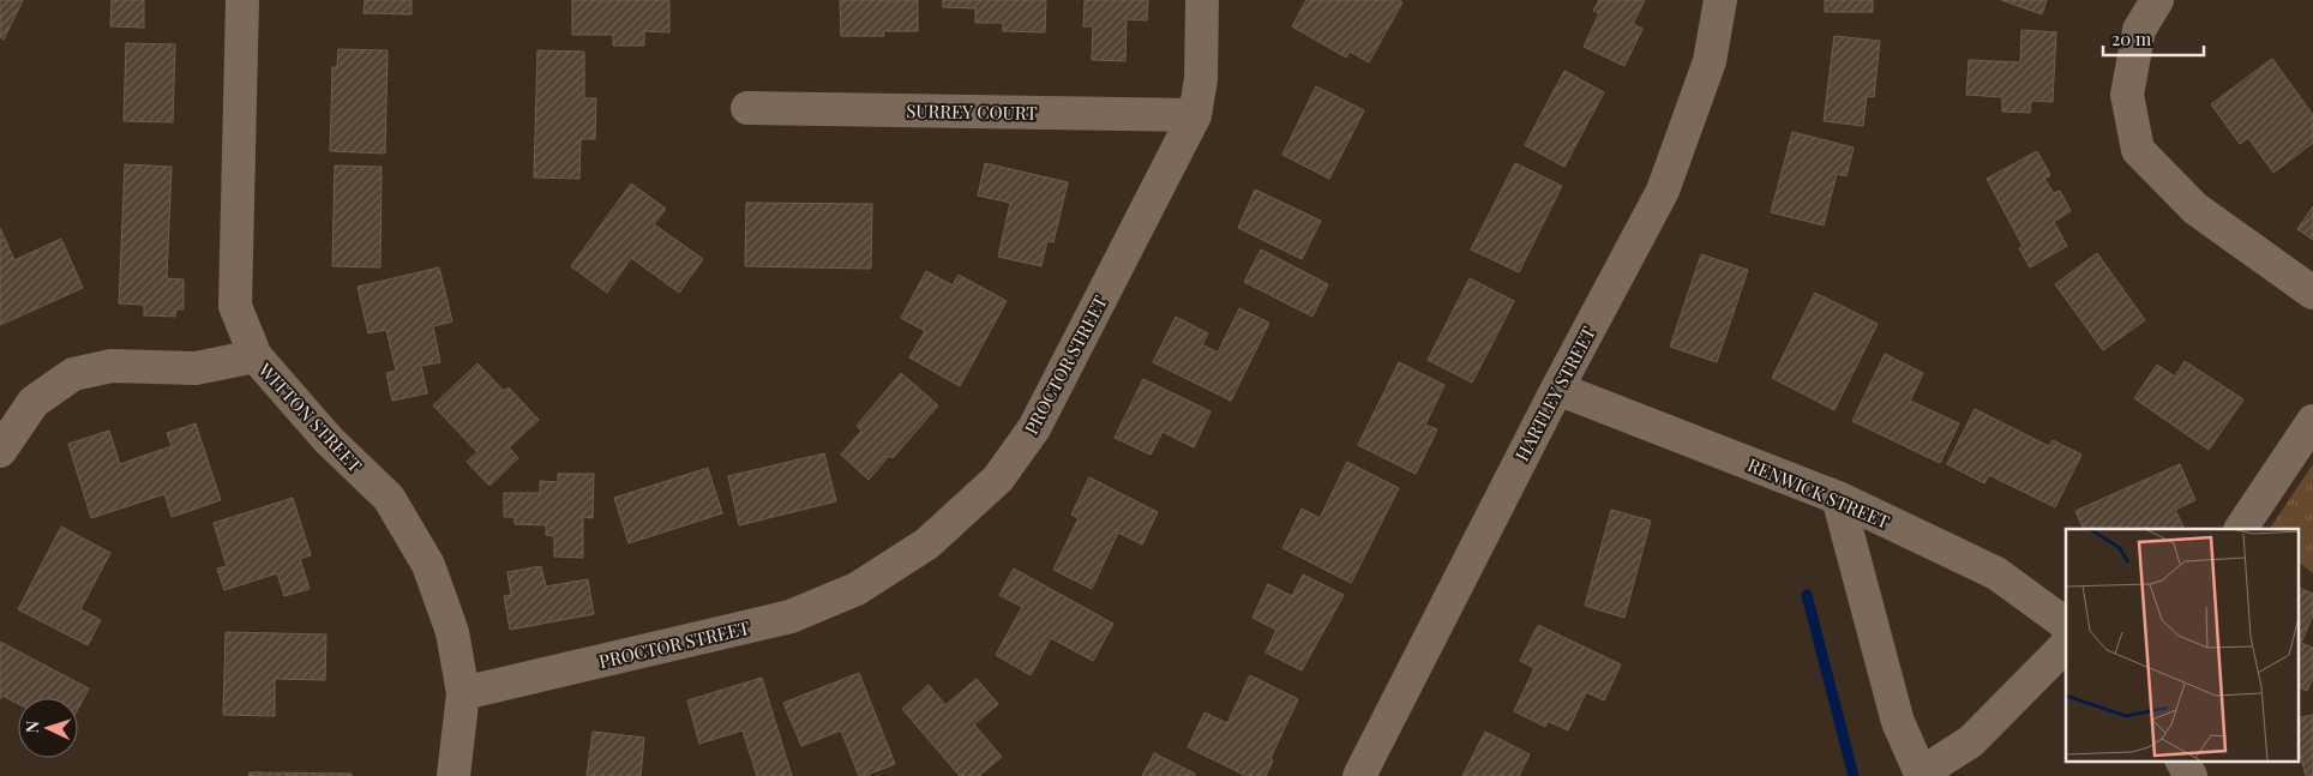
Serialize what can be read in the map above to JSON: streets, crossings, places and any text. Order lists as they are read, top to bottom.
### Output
{
  "streets": {
    "street": [
      "SURREY COURT",
      "PROCTOR STREET",
      "HARTLEY STREET",
      "WITTON STREET",
      "RENWICK STREET"
    ]
  },
  "crossings": [
    ["SURREY COURT", "PROCTOR STREET"],
    ["PROCTOR STREET", "WITTON STREET"],
    ["HARTLEY STREET", "RENWICK STREET"]
  ],
  "scale_bar": "20 m",
  "north": "left"
}
